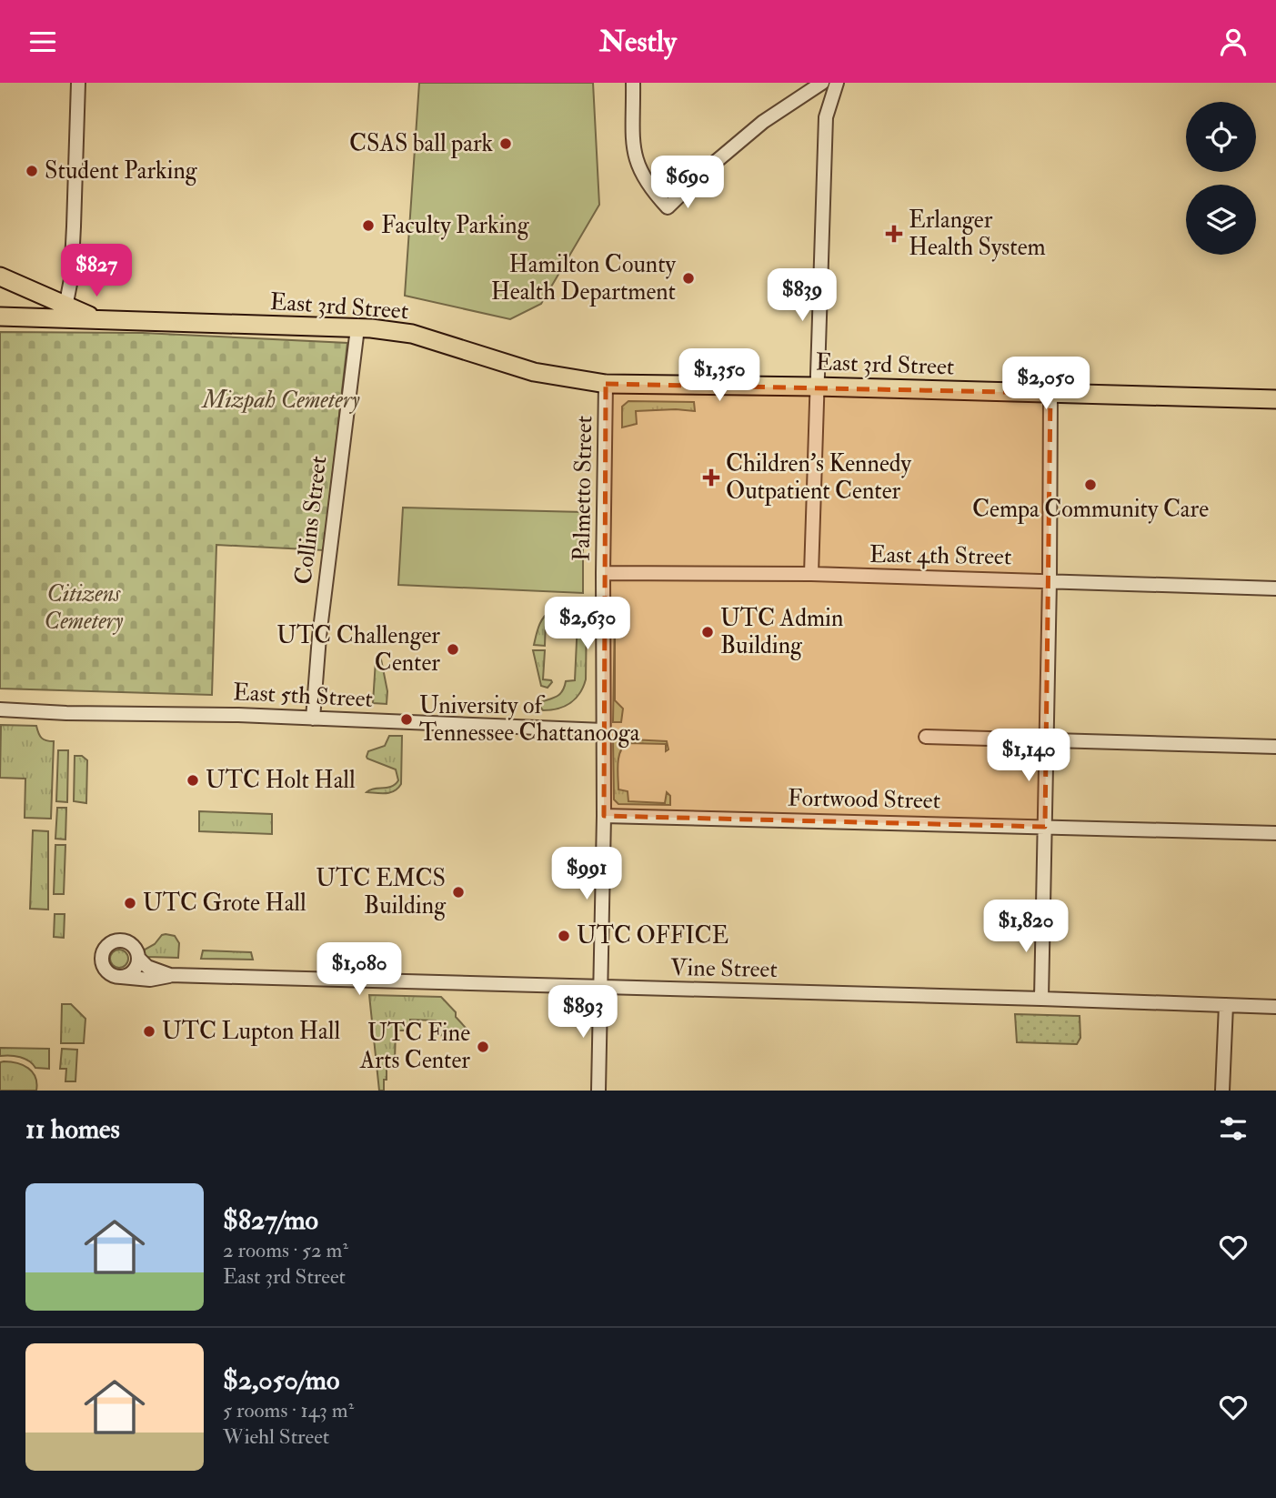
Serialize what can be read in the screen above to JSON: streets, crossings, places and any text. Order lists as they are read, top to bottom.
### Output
{
  "streets": {
    "main road": ["East 3rd Street"],
    "street": [
      "Palmetto Street",
      "Collins Street",
      "East 4th Street",
      "East 5th Street",
      "Fortwood Street",
      "Vine Street"
    ]
  },
  "crossings": [
    ["East 3rd Street", "Palmetto Street"],
    ["East 3rd Street", "Collins Street"],
    ["Palmetto Street", "East 4th Street"],
    ["Palmetto Street", "East 5th Street"],
    ["Palmetto Street", "Fortwood Street"],
    ["Palmetto Street", "Vine Street"],
    ["Collins Street", "East 5th Street"]
  ],
  "parks": ["Mizpah Cemetery", "Citizens Cemetery"],
  "places": {
    "other": [
      "CSAS ball park",
      "Student Parking",
      "Faculty Parking",
      "Hamilton County Health Department",
      "Cempa Community Care",
      "UTC Admin Building",
      "UTC Challenger Center",
      "University of Tennessee Chattanooga",
      "UTC Holt Hall",
      "UTC EMCS Building",
      "UTC Grote Hall",
      "UTC OFFICE",
      "UTC Lupton Hall",
      "UTC Fine Arts Center"
    ],
    "health": ["Erlanger Health System", "Children's Kennedy Outpatient Center"]
  },
  "page": {
    "header": "Nestly",
    "price": [
      "$690",
      "$827",
      "$839",
      "$1,350",
      "$2,050",
      "$2,630",
      "$1,140",
      "$991",
      "$1,820",
      "$1,080",
      "$893"
    ],
    "heading": "11 homes",
    "list": [
      {
        "name": "$827/mo",
        "note": "2 rooms · 52 m² · East 3rd Street"
      },
      {
        "name": "$2,050/mo",
        "note": "5 rooms · 143 m² · Wiehl Street"
      }
    ]
  }
}
